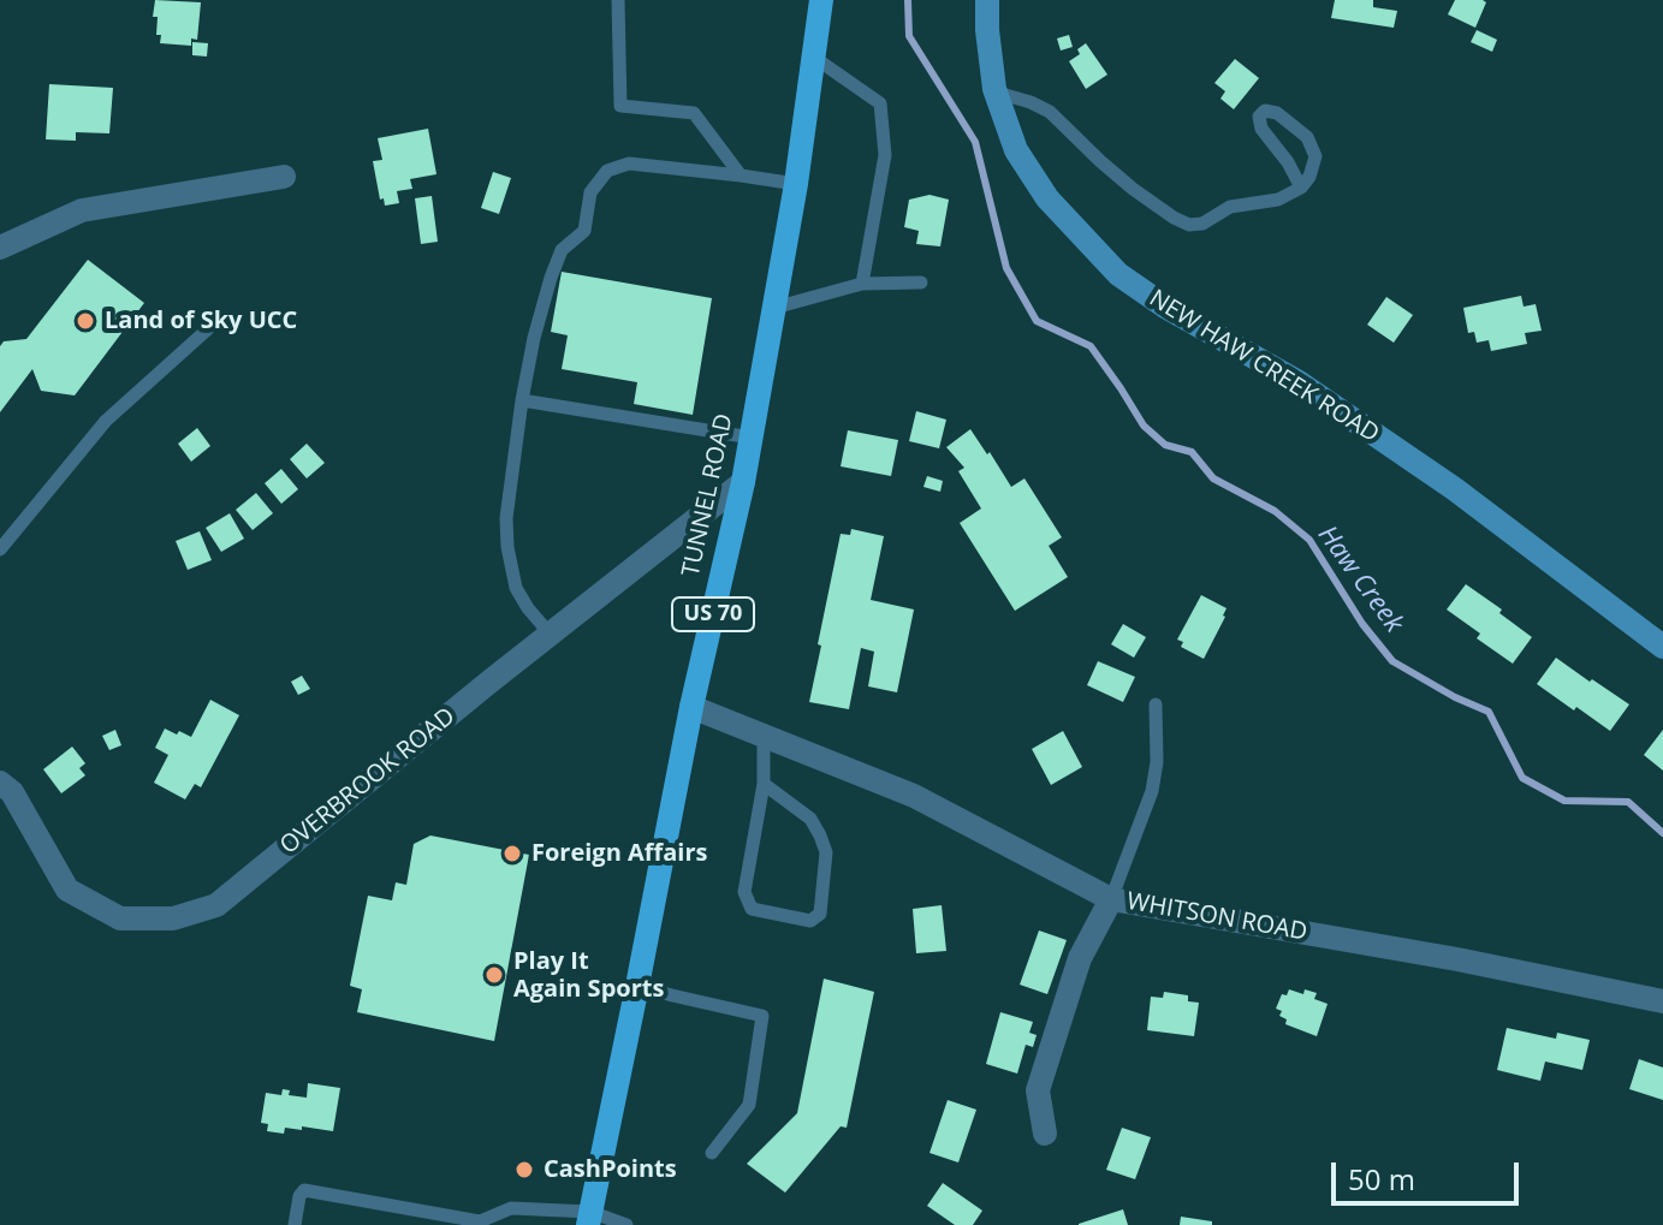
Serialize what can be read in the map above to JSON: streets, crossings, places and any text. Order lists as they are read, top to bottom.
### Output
{
  "streets": {
    "main road": ["TUNNEL ROAD", "US 70"],
    "street": ["NEW HAW CREEK ROAD", "OVERBROOK ROAD", "WHITSON ROAD"]
  },
  "crossings": [
    ["TUNNEL ROAD", "OVERBROOK ROAD"],
    ["TUNNEL ROAD", "WHITSON ROAD"]
  ],
  "water": ["Haw Creek"],
  "places": [
    "Land of Sky UCC",
    "Foreign Affairs",
    "Play It Again Sports",
    "CashPoints"
  ],
  "scale_bar": "50 m"
}
